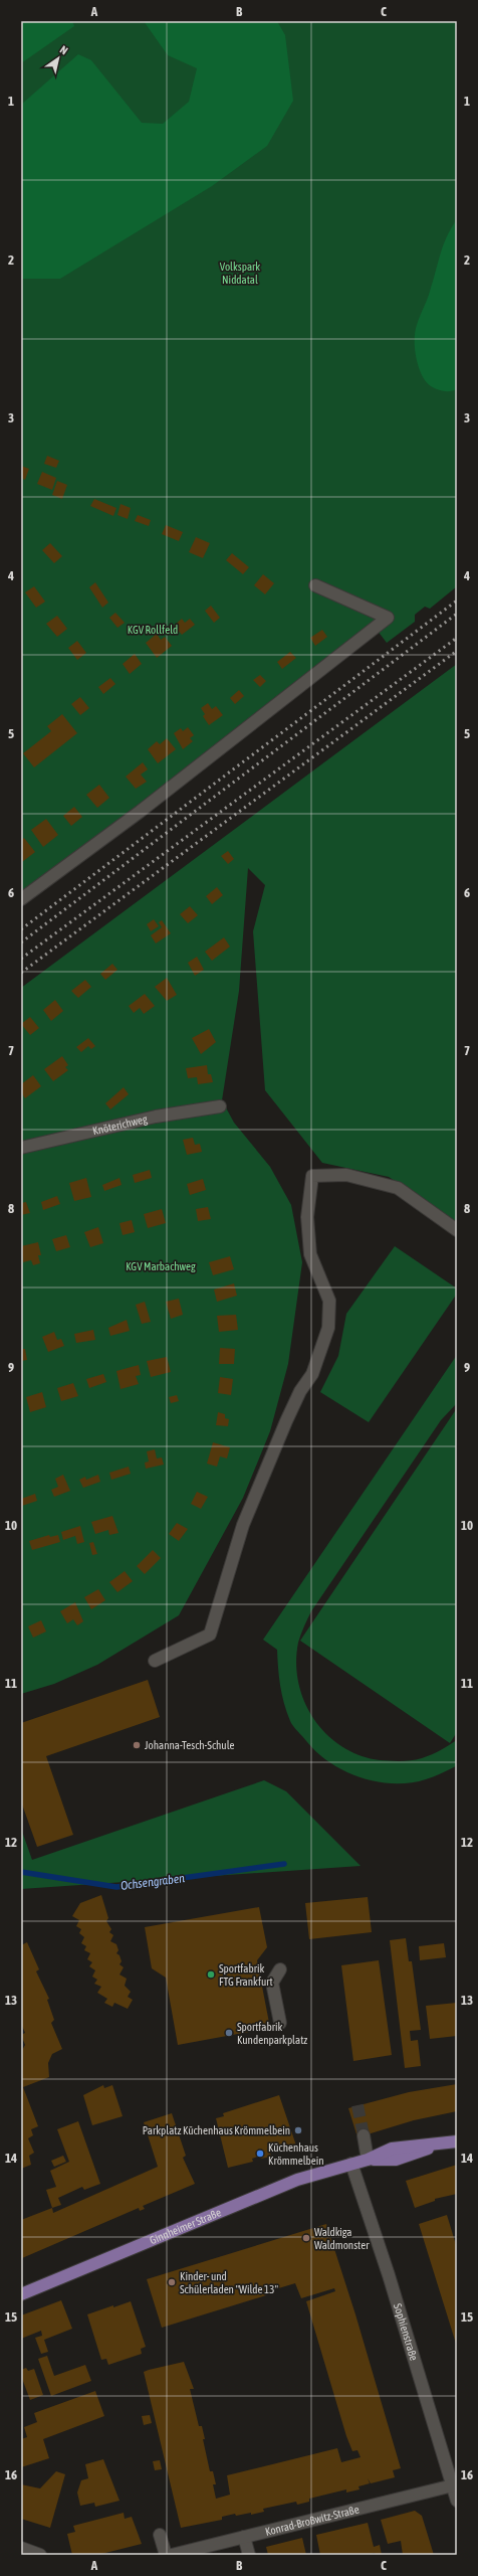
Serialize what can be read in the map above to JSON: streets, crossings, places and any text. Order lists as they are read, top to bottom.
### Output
{
  "streets": {
    "main road": ["Ginnheimer Straße"],
    "street": ["Knöterichweg", "Sophienstraße", "Konrad-Broßwitz-Straße"]
  },
  "crossings": [
    ["Ginnheimer Straße", "Sophienstraße"],
    ["Sophienstraße", "Konrad-Broßwitz-Straße"]
  ],
  "water": ["Ochsengraben"],
  "parks": ["Volkspark Niddatal", "KGV Rollfeld", "KGV Marbachweg"],
  "places": [
    "Johanna-Tesch-Schule",
    "Sportfabrik FTG Frankfurt",
    "Sportfabrik Kundenparkplatz",
    "Parkplatz Küchenhaus Krömmelbein",
    "Küchenhaus Krömmelbein",
    "Waldkiga Waldmonster",
    "Kinder- und Schülerladen \"Wilde 13\""
  ],
  "north": "top right",
  "grid": {
    "columns": ["A", "B", "C"],
    "rows": [
      "1",
      "2",
      "3",
      "4",
      "5",
      "6",
      "7",
      "8",
      "9",
      "10",
      "11",
      "12",
      "13",
      "14",
      "15",
      "16"
    ]
  }
}
